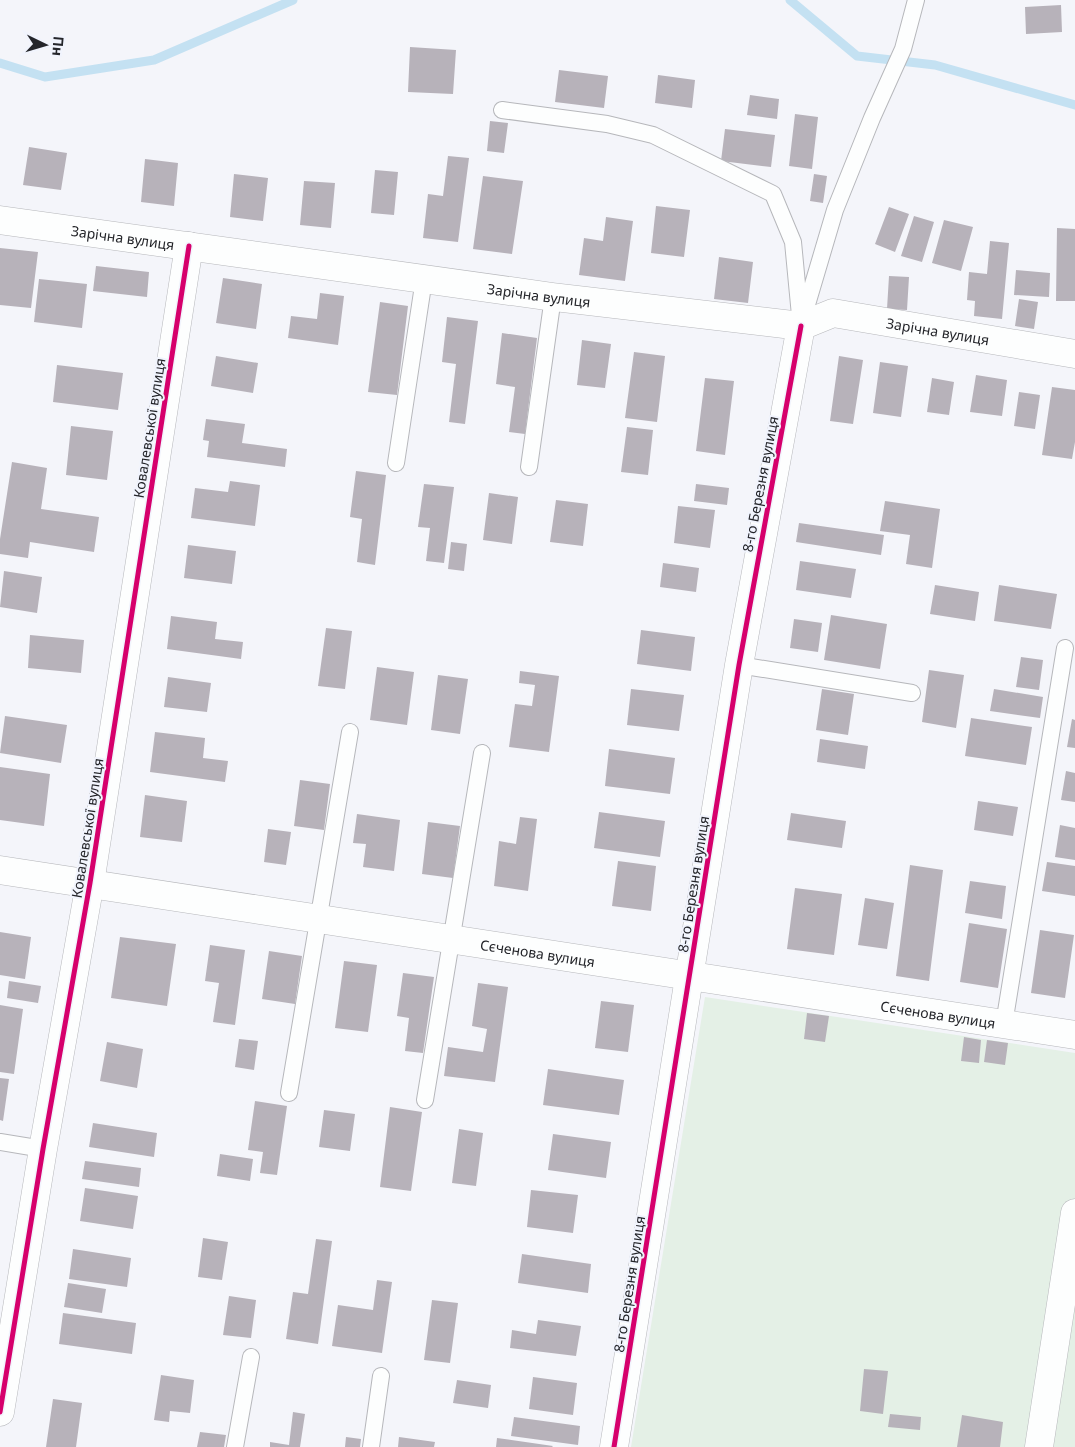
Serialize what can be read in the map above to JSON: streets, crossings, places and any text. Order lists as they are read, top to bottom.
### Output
{
  "streets": {
    "street": [
      "Зарічна вулиця",
      "Ковалевської вулиця",
      "8-го Березня вулиця",
      "Сєченова вулиця"
    ]
  },
  "crossings": [
    ["Зарічна вулиця", "Ковалевської вулиця"],
    ["Зарічна вулиця", "8-го Березня вулиця"],
    ["Ковалевської вулиця", "Сєченова вулиця"],
    ["8-го Березня вулиця", "Сєченова вулиця"]
  ],
  "north": "right"
}
